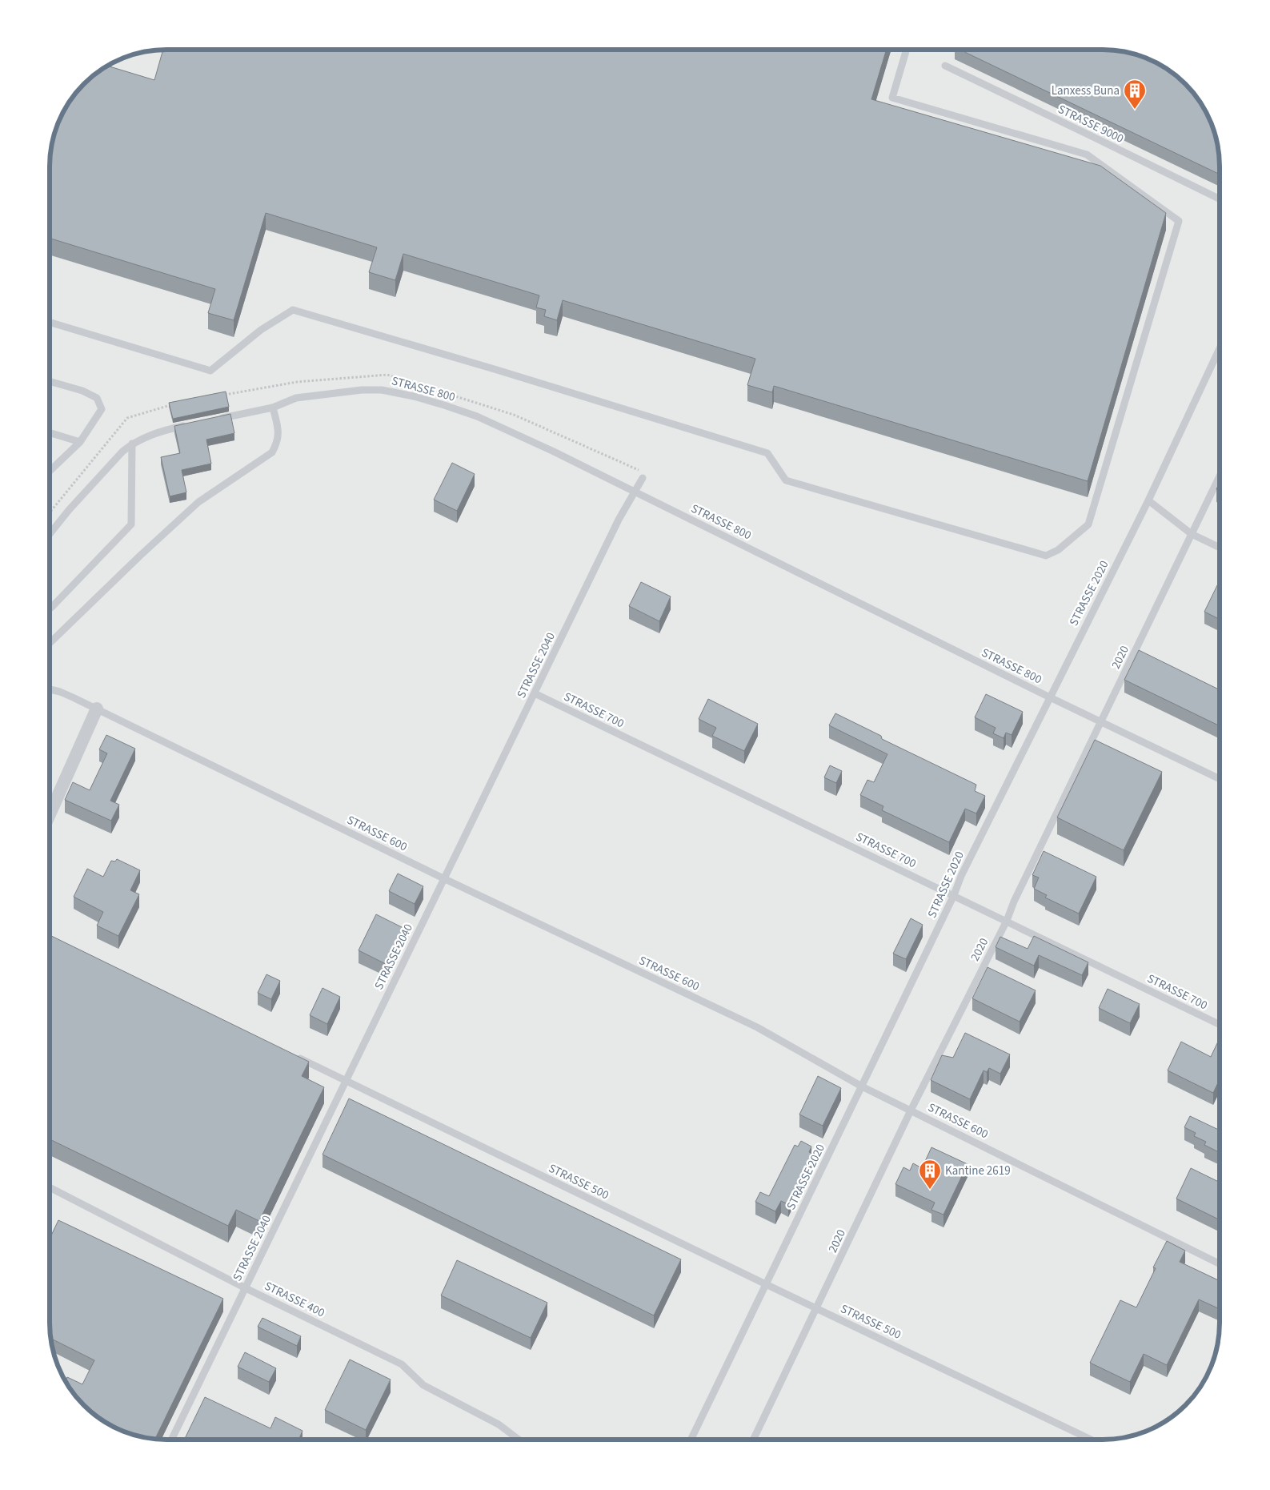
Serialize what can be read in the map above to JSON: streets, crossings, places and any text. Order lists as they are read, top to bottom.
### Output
{
  "streets": {
    "lane": [
      "STRASSE 9000",
      "STRASSE 800",
      "STRASSE 2020",
      "2020",
      "STRASSE 2040",
      "STRASSE 700",
      "STRASSE 600",
      "STRASSE 500",
      "STRASSE 400"
    ]
  },
  "crossings": [
    ["STRASSE 800", "STRASSE 2020"],
    ["STRASSE 800", "2020"],
    ["STRASSE 800", "STRASSE 2040"],
    ["STRASSE 2020", "STRASSE 700"],
    ["STRASSE 2020", "STRASSE 600"],
    ["STRASSE 2020", "STRASSE 500"],
    ["2020", "STRASSE 700"],
    ["2020", "STRASSE 600"],
    ["2020", "STRASSE 500"],
    ["STRASSE 2040", "STRASSE 700"],
    ["STRASSE 2040", "STRASSE 600"],
    ["STRASSE 2040", "STRASSE 500"],
    ["STRASSE 2040", "STRASSE 400"]
  ],
  "places": {
    "building": ["Lanxess Buna", "Kantine 2619"]
  }
}
